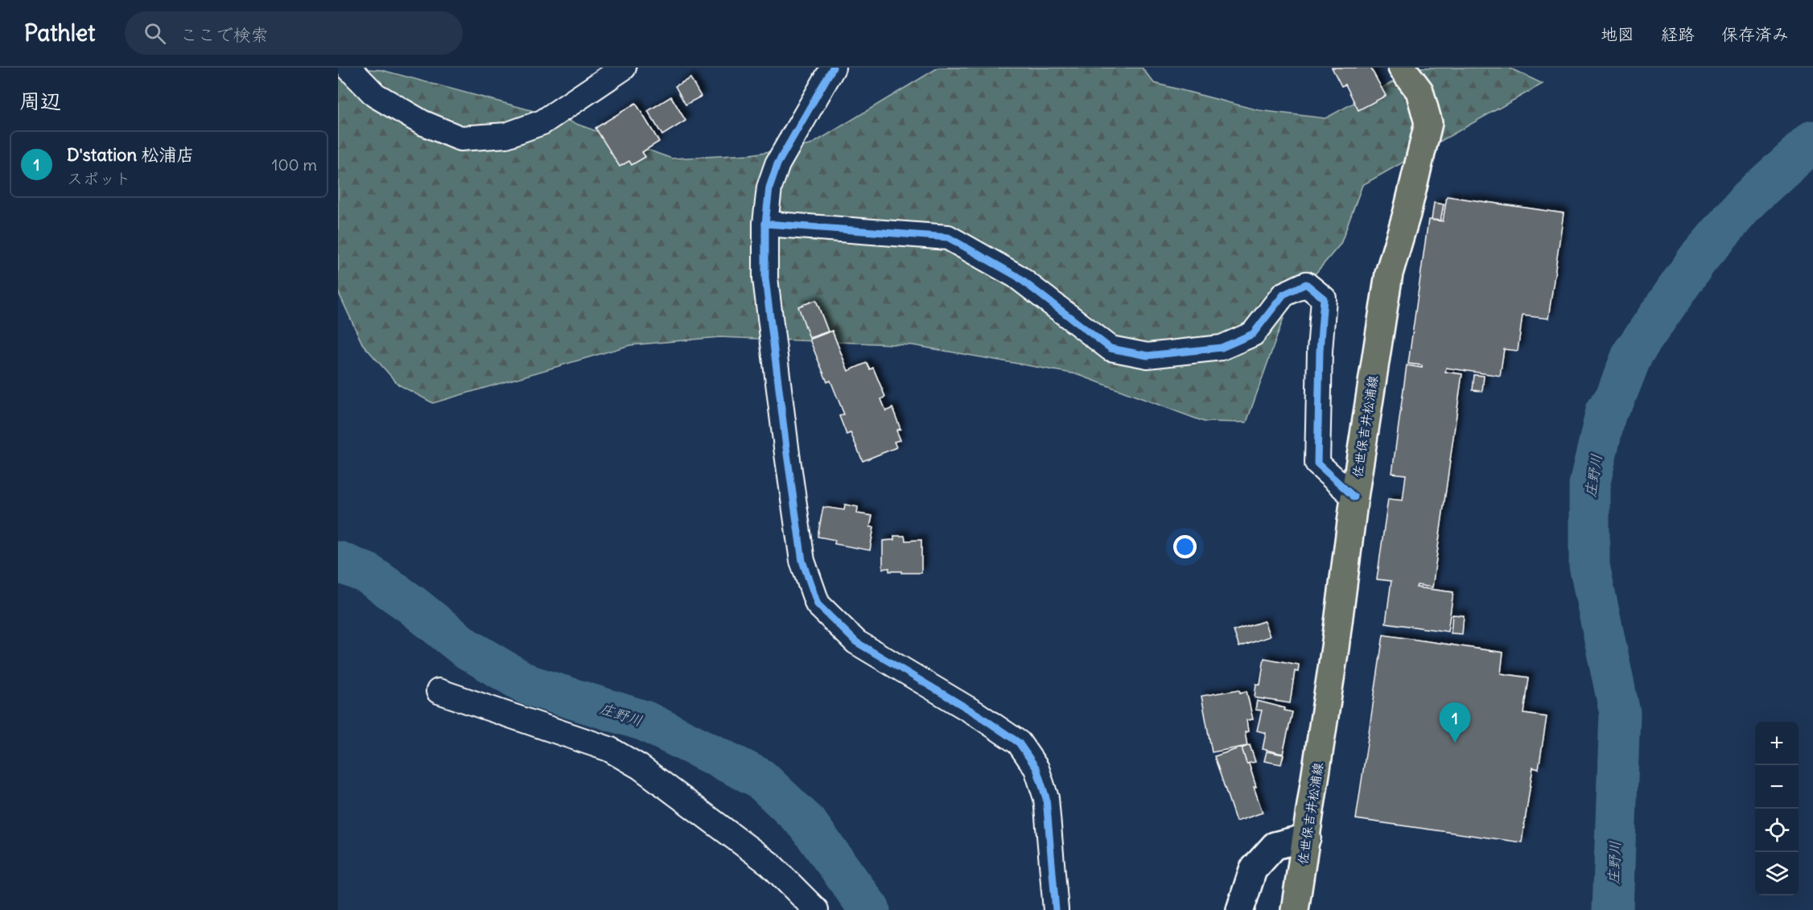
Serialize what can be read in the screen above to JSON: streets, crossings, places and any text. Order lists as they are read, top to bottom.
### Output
{
  "streets": {
    "main road": ["佐世保吉井松浦線"]
  },
  "water": ["庄野川"],
  "page": {
    "header": "Pathlet",
    "search": "ここで検索",
    "nav": ["地図", "経路", "保存済み"],
    "heading": "周辺",
    "list": [
      {
        "mark": "1",
        "name": "D'station 松浦店",
        "note": "スポット",
        "value": "100 m"
      }
    ],
    "pins": "1",
    "map_buttons": ["+", "−"]
  }
}
